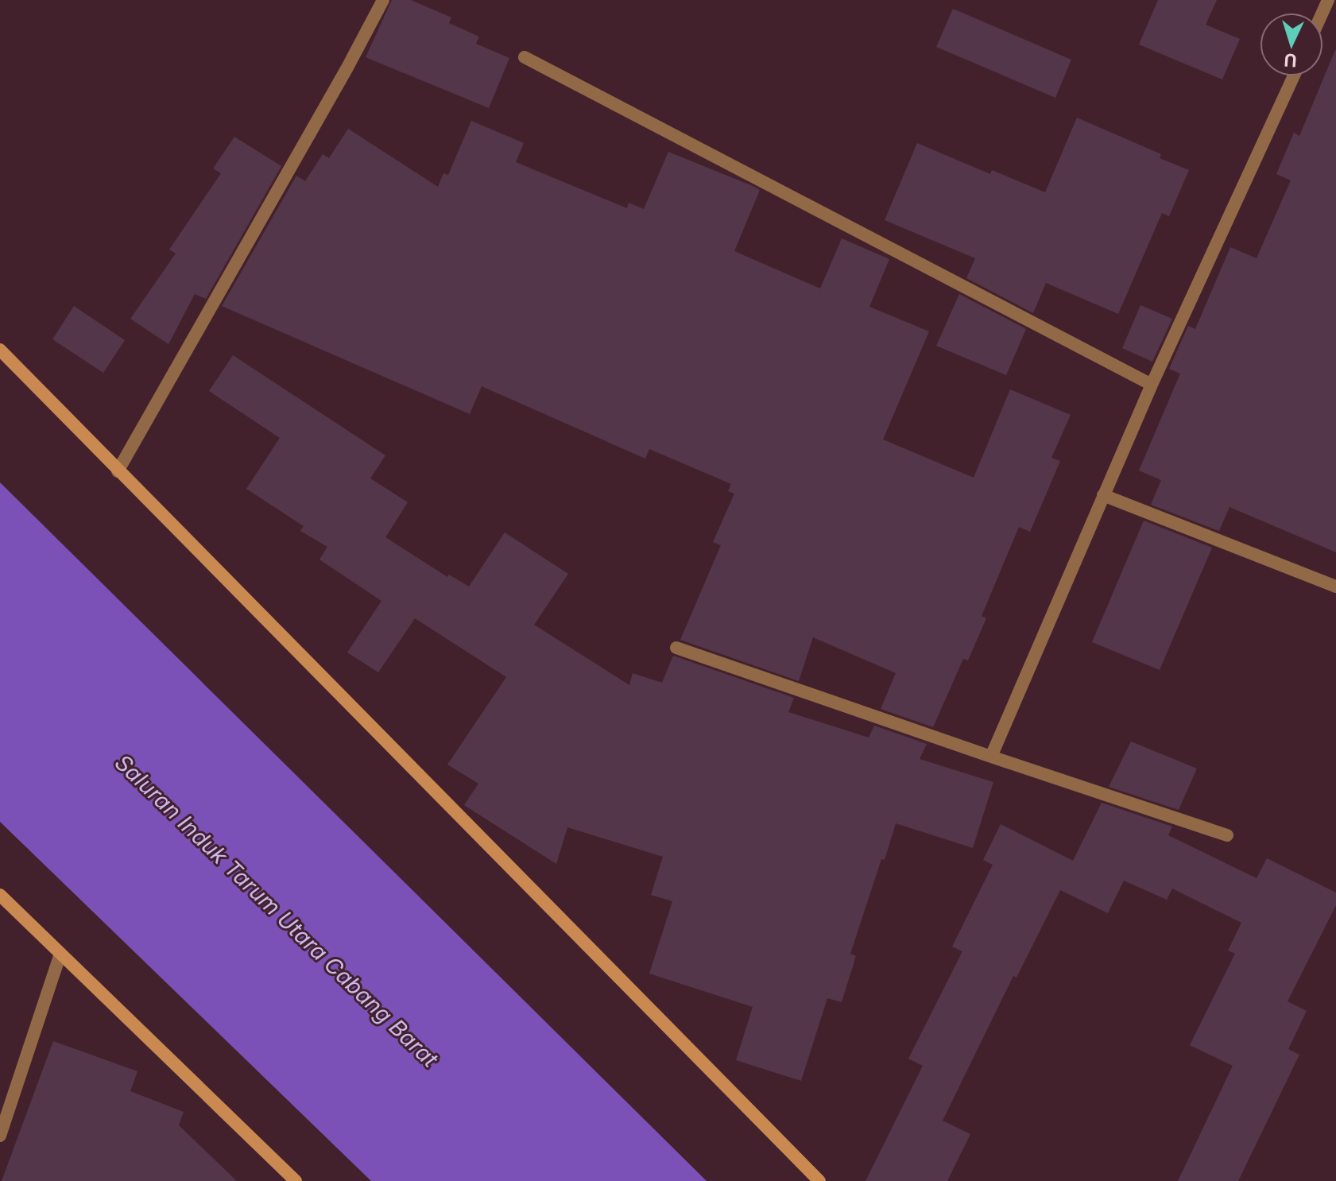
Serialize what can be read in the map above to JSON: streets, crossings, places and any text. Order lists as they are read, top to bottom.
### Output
{
  "water": ["Saluran Induk Tarum Utara Cabang Barat"],
  "north": "bottom"
}
